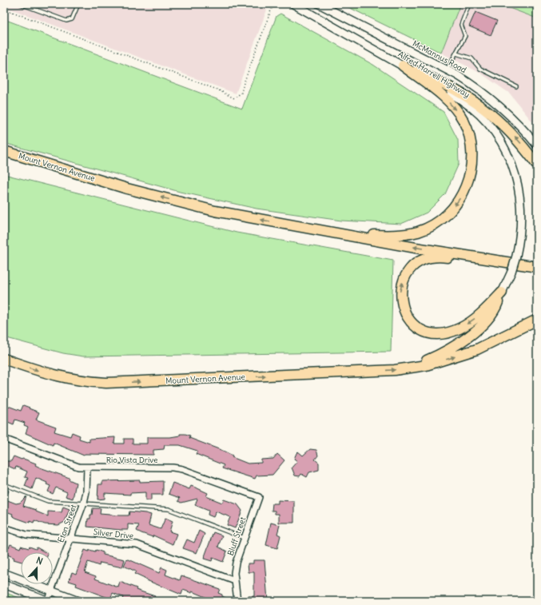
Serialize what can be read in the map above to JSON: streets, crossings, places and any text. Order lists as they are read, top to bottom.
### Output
{
  "streets": {
    "highway": ["Mount Vernon Avenue"],
    "main road": ["McMannus Road", "Alfred Harrell Highway"],
    "street": [
      "Rio Vista Drive",
      "Eton Street",
      "Silver Drive",
      "Bluff Street"
    ]
  },
  "crossings": [
    ["Rio Vista Drive", "Eton Street"],
    ["Rio Vista Drive", "Bluff Street"],
    ["Eton Street", "Silver Drive"],
    ["Silver Drive", "Bluff Street"]
  ],
  "north": "top"
}
